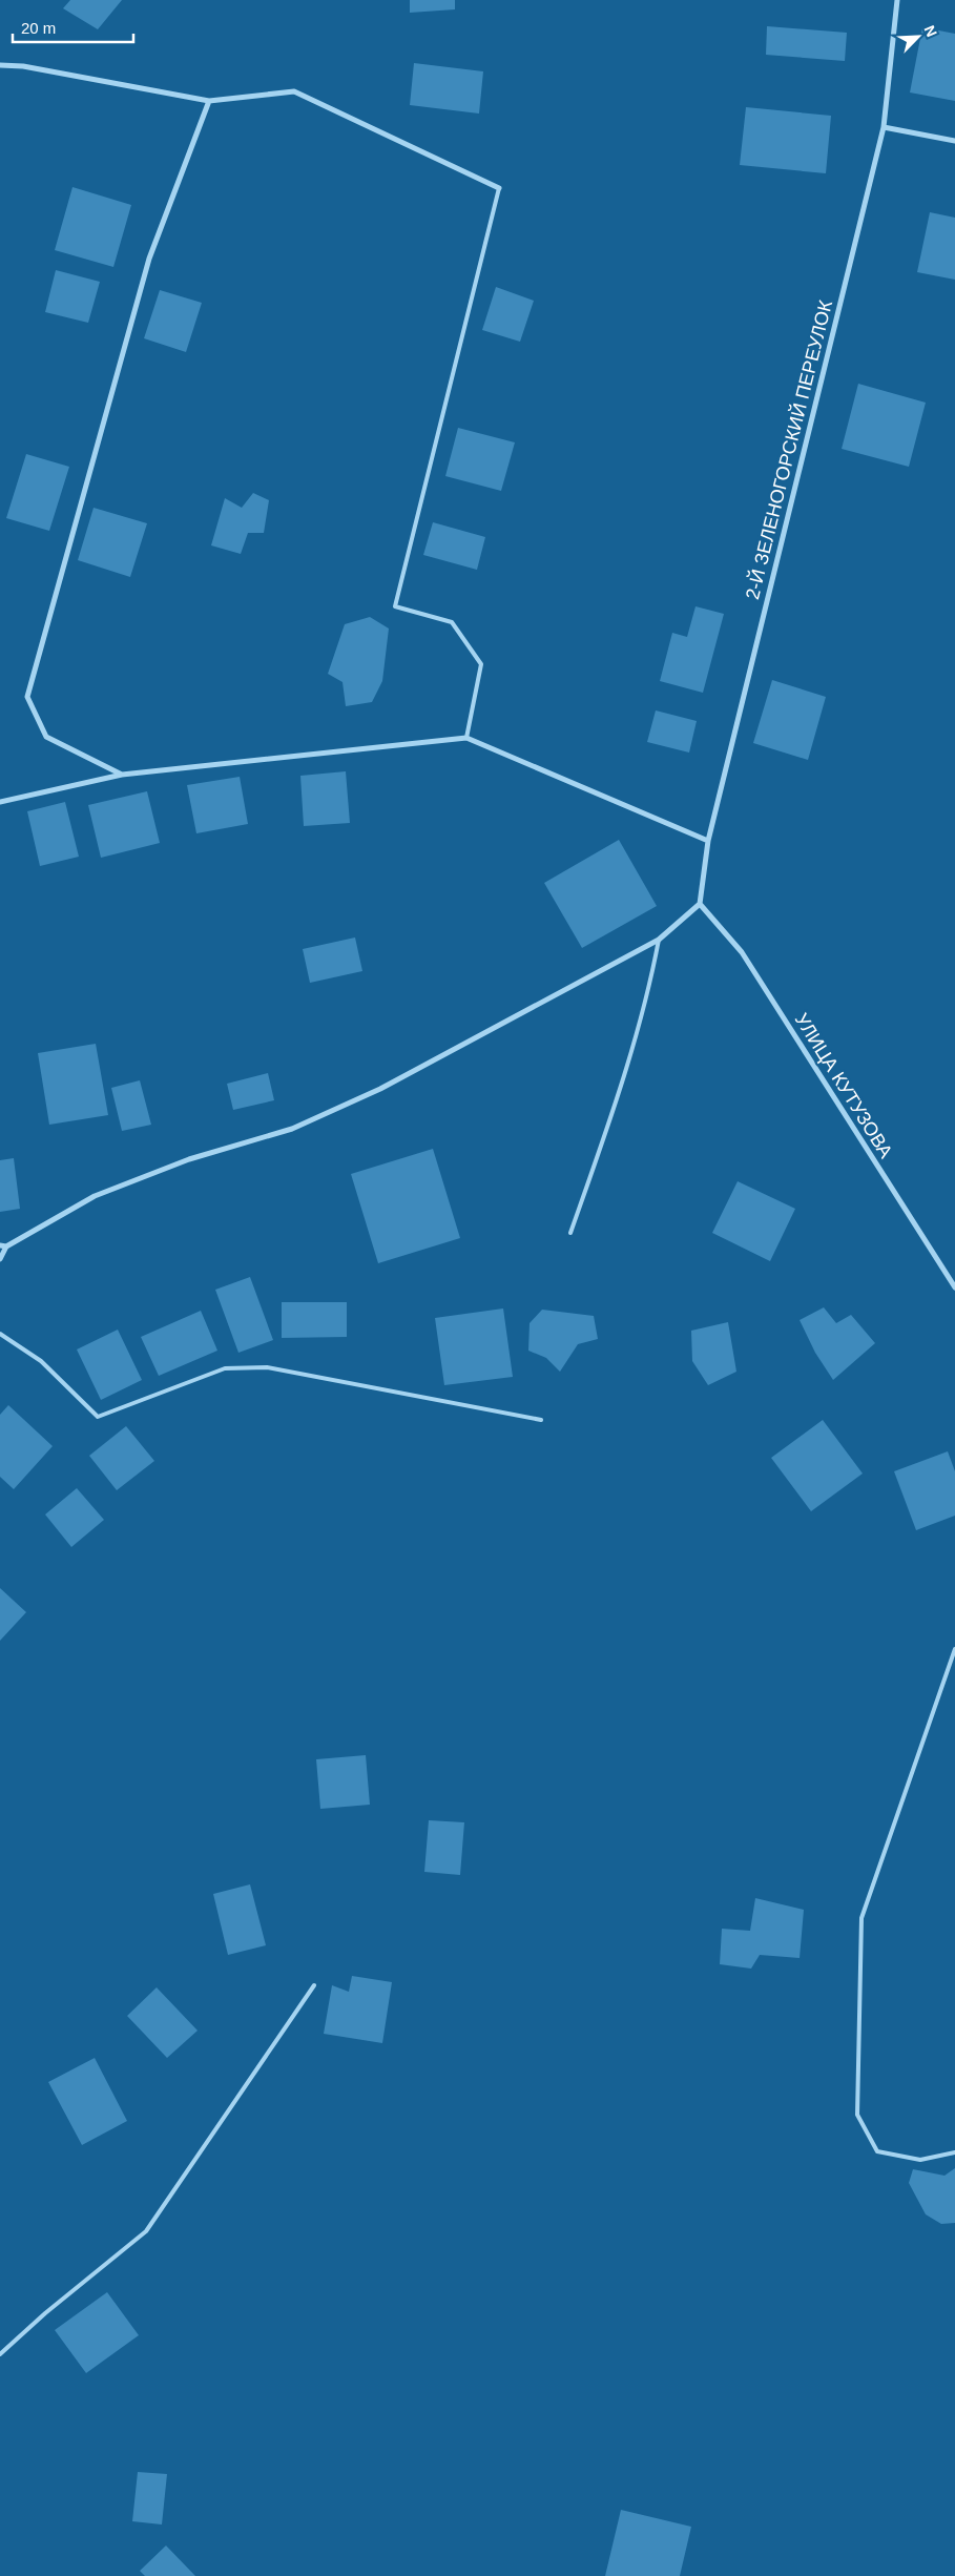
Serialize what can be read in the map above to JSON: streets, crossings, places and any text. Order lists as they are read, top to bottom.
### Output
{
  "streets": {
    "street": ["2-Й ЗЕЛЕНОГОРСКИЙ ПЕРЕУЛОК", "УЛИЦА КУТУЗОВА"]
  },
  "crossings": [
    ["2-Й ЗЕЛЕНОГОРСКИЙ ПЕРЕУЛОК", "УЛИЦА КУТУЗОВА"]
  ],
  "scale_bar": "20 m",
  "north": "top right"
}
